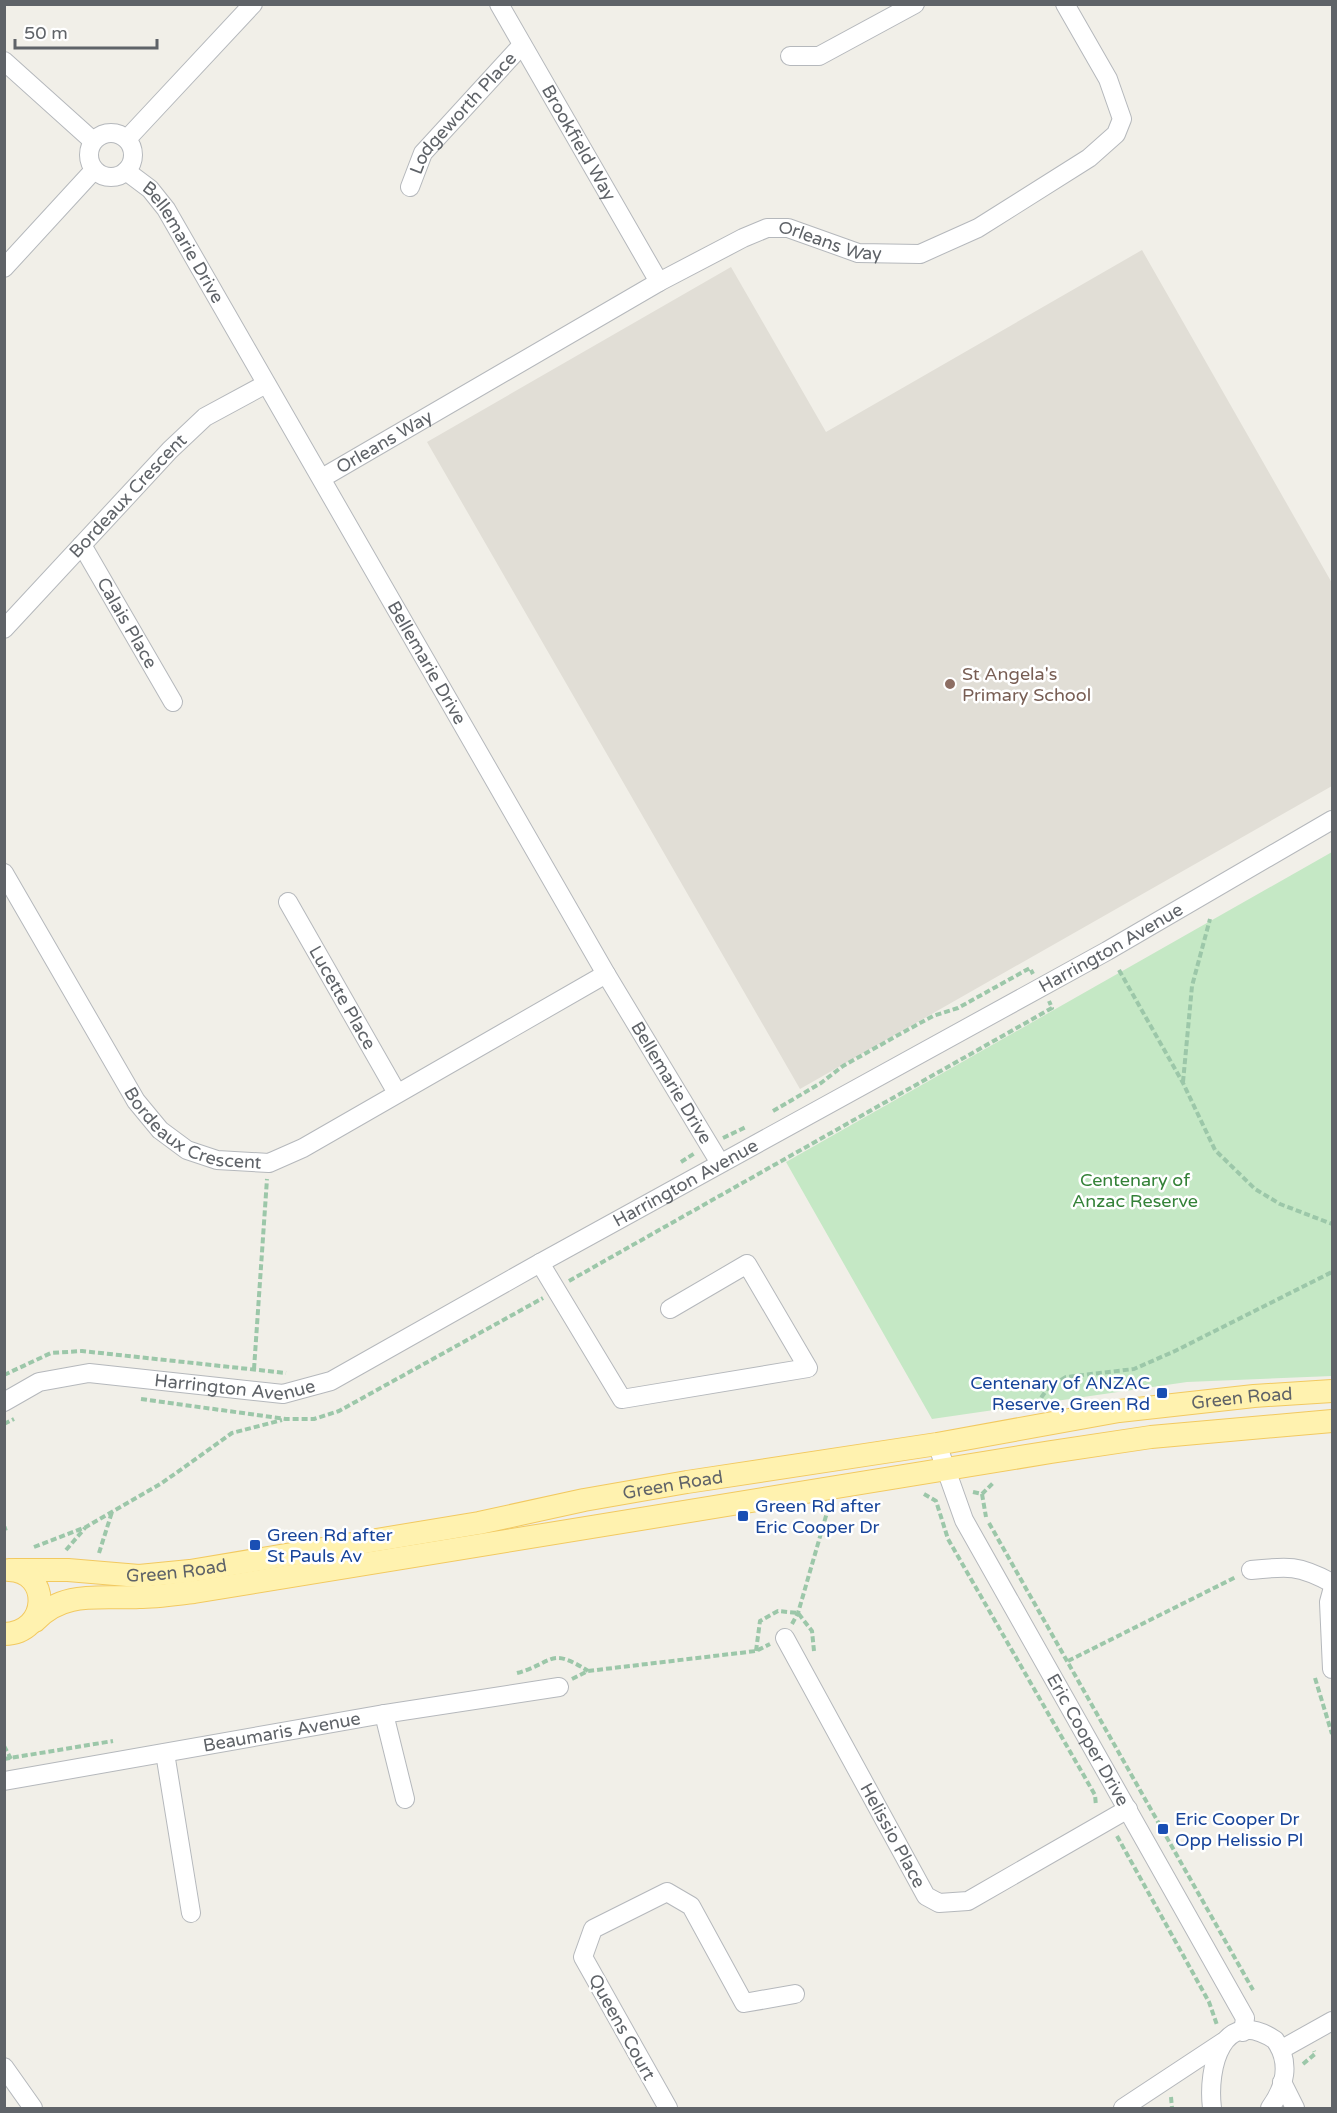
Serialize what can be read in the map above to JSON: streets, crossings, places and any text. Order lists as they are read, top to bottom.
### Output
{
  "streets": {
    "main road": ["Green Road"],
    "street": [
      "Lodgeworth Place",
      "Brookfield Way",
      "Orleans Way",
      "Bellemarie Drive",
      "Bordeaux Crescent",
      "Calais Place",
      "Harrington Avenue",
      "Lucette Place",
      "Beaumaris Avenue",
      "Eric Cooper Drive",
      "Helissio Place",
      "Queens Court"
    ]
  },
  "crossings": [
    ["Lodgeworth Place", "Brookfield Way"],
    ["Brookfield Way", "Orleans Way"],
    ["Orleans Way", "Bellemarie Drive"],
    ["Bellemarie Drive", "Bordeaux Crescent"],
    ["Bellemarie Drive", "Harrington Avenue"],
    ["Bordeaux Crescent", "Calais Place"],
    ["Bordeaux Crescent", "Lucette Place"],
    ["Green Road", "Eric Cooper Drive"],
    ["Eric Cooper Drive", "Helissio Place"]
  ],
  "parks": ["Centenary of Anzac Reserve"],
  "places": {
    "other": ["St Angela's Primary School"],
    "transit": [
      "Centenary of ANZAC Reserve, Green Rd",
      "Green Rd after Eric Cooper Dr",
      "Green Rd after St Pauls Av",
      "Eric Cooper Dr Opp Helissio Pl"
    ]
  },
  "scale_bar": "50 m"
}
